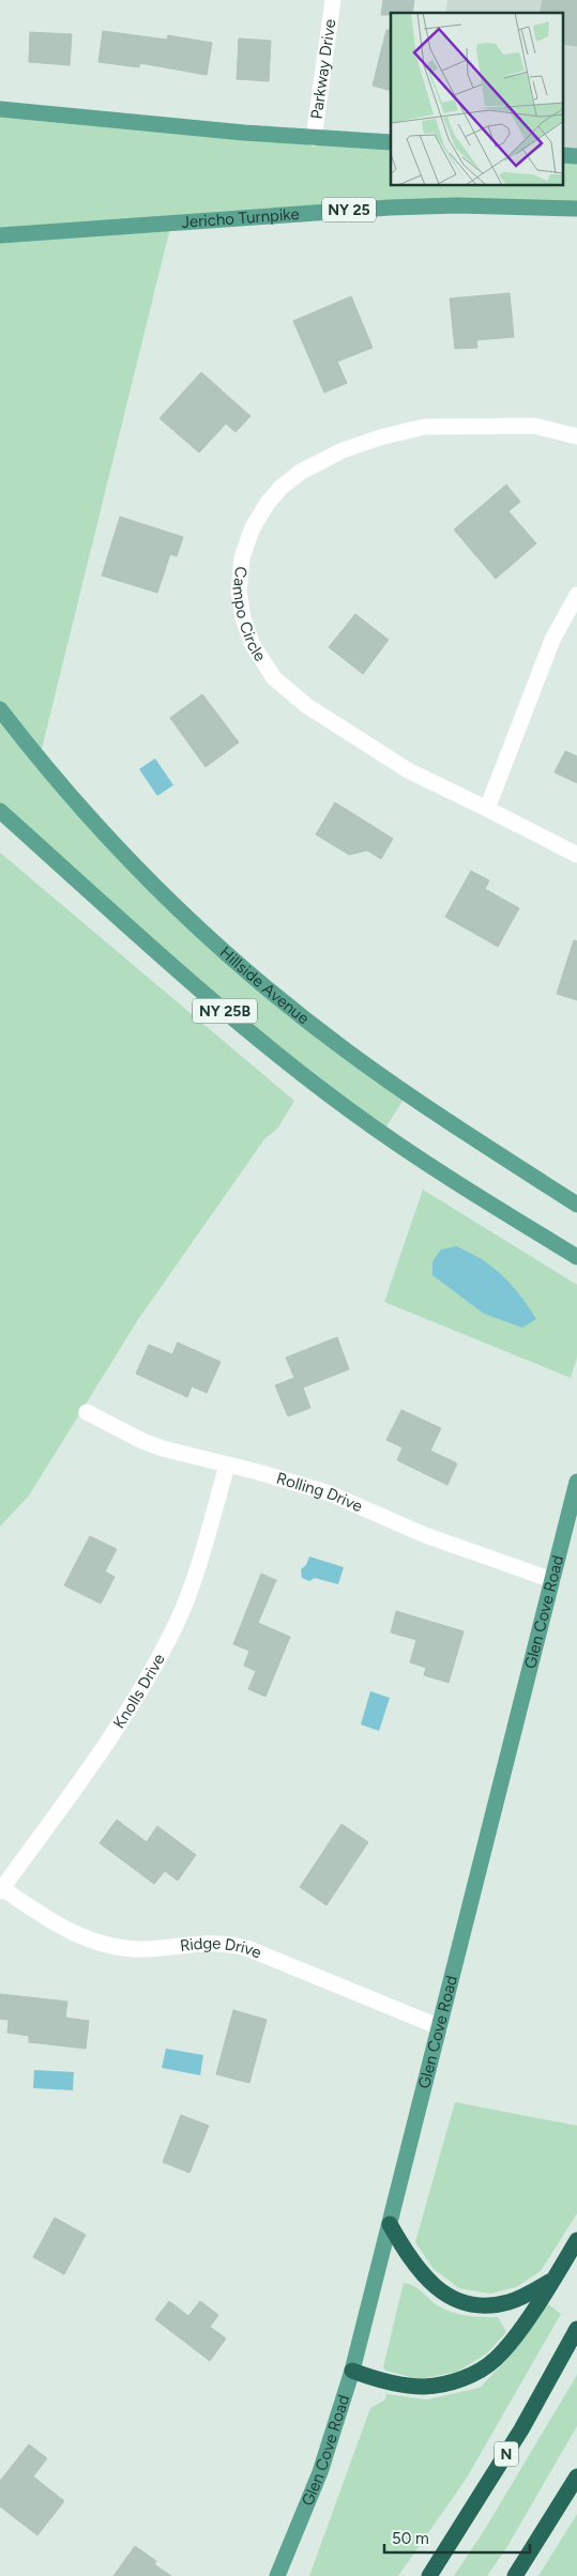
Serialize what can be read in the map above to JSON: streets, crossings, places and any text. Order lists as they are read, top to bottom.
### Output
{
  "streets": {
    "highway": ["N"],
    "main road": [
      "NY 25",
      "Jericho Turnpike",
      "Hillside Avenue",
      "NY 25B",
      "Glen Cove Road"
    ],
    "street": [
      "Parkway Drive",
      "Campo Circle",
      "Rolling Drive",
      "Knolls Drive",
      "Ridge Drive"
    ]
  },
  "crossings": [
    ["Rolling Drive", "Glen Cove Road"],
    ["Rolling Drive", "Knolls Drive"],
    ["Glen Cove Road", "Ridge Drive"],
    ["Knolls Drive", "Ridge Drive"]
  ],
  "scale_bar": "50 m"
}
